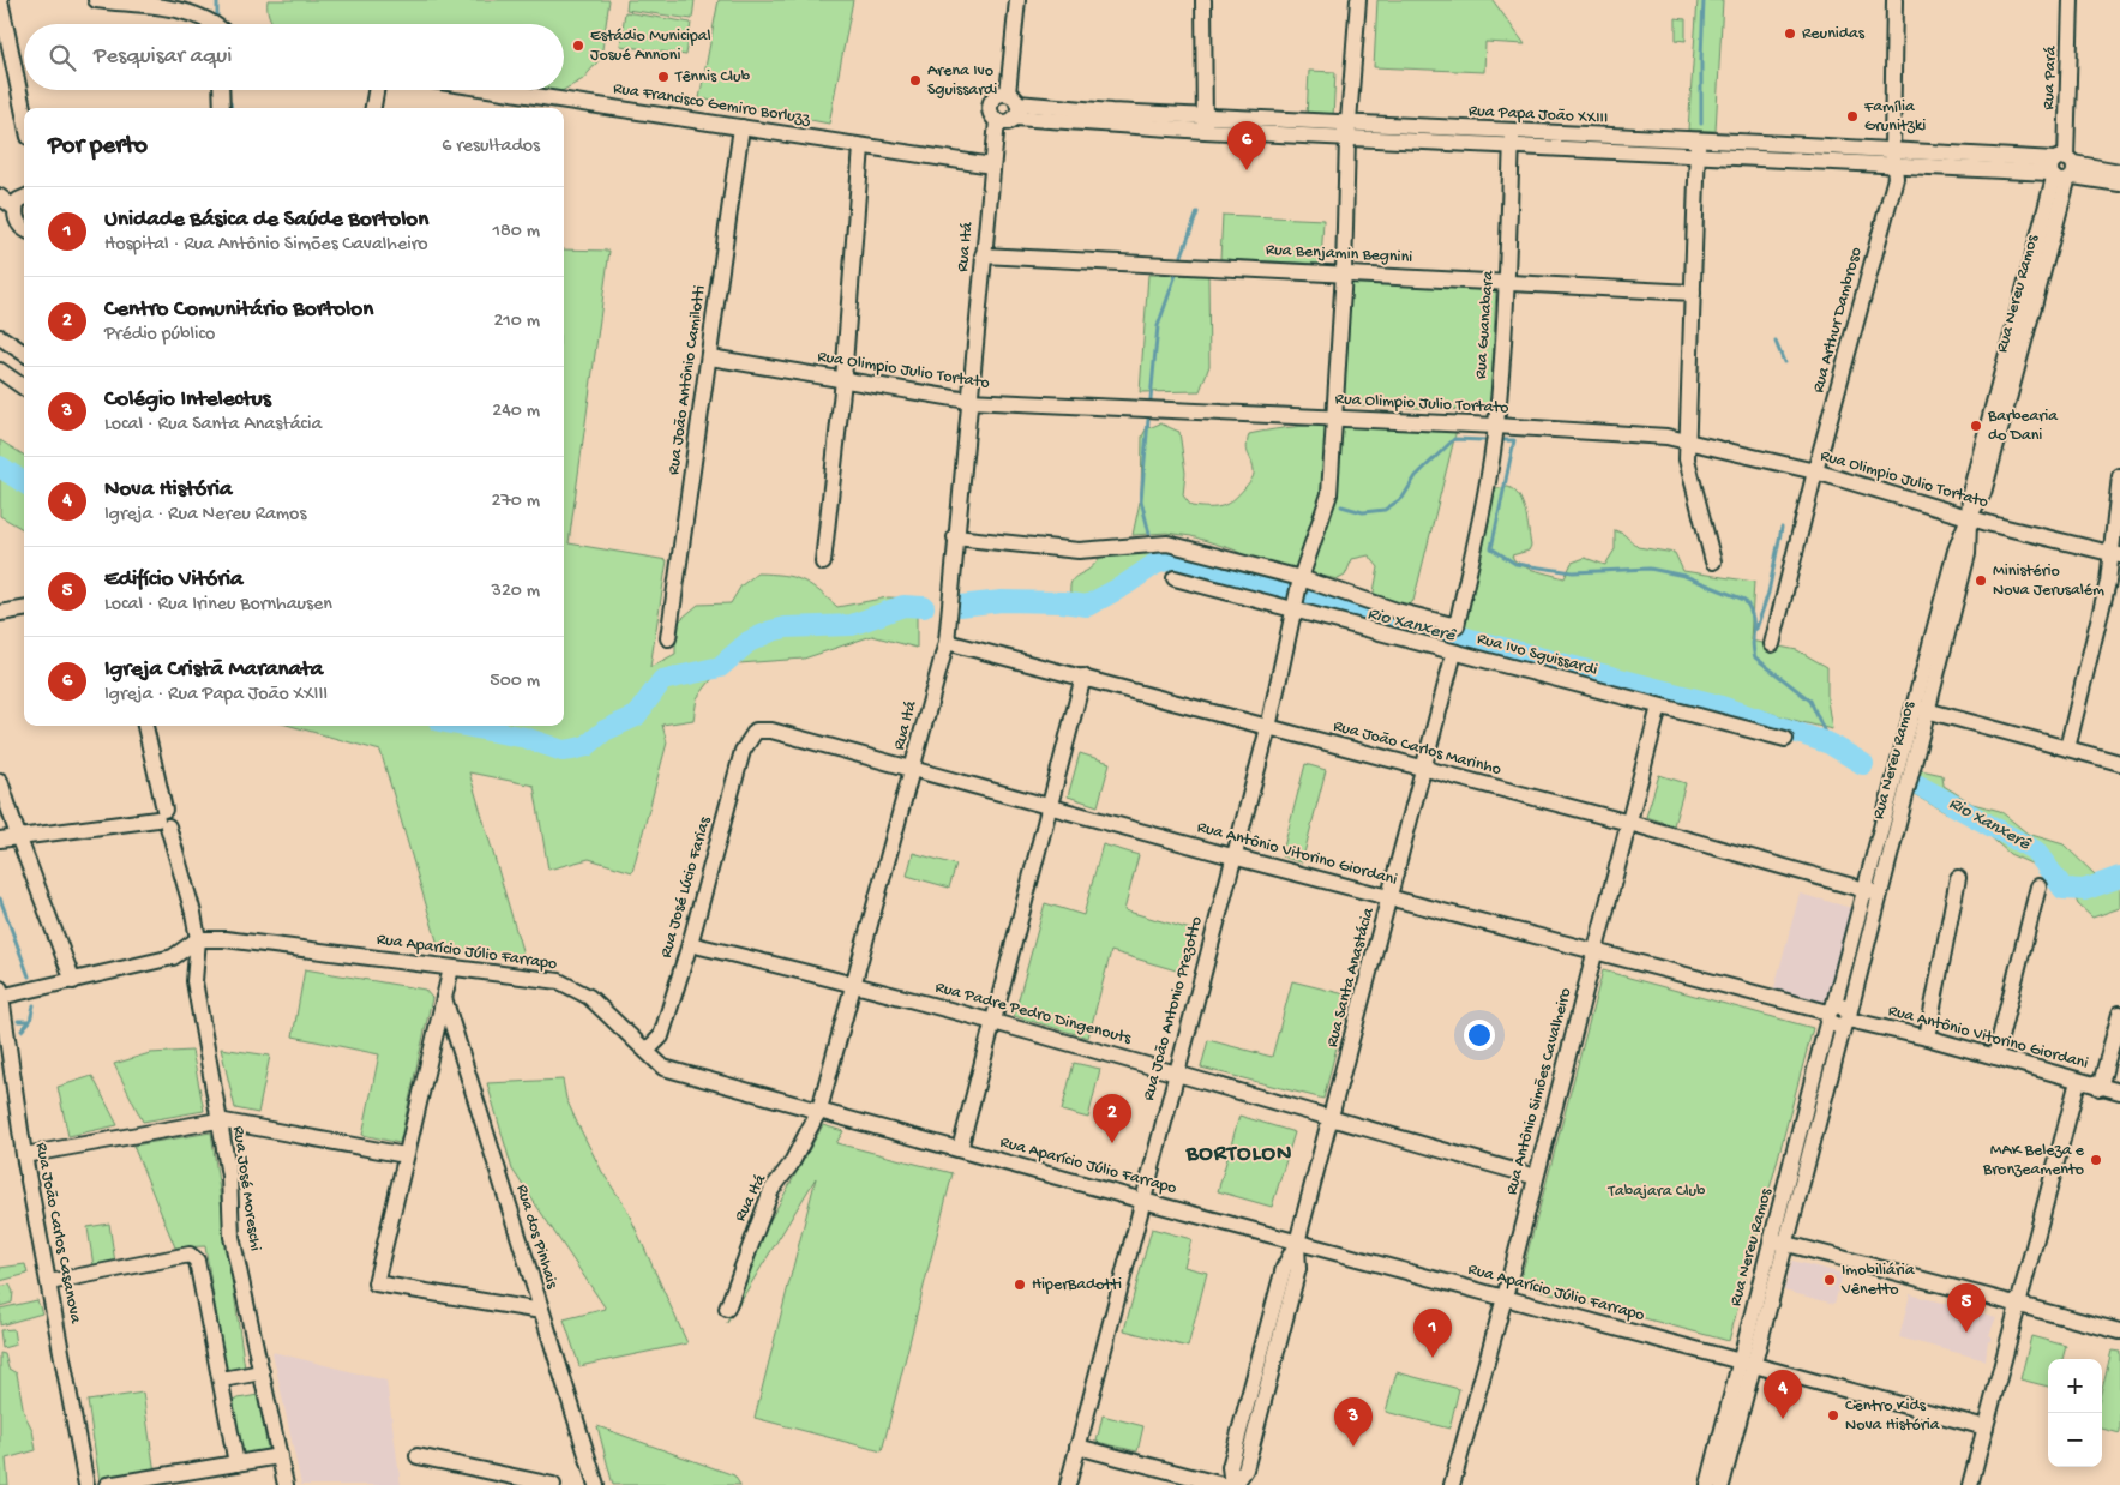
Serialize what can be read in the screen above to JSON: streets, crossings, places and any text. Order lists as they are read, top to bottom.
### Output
{
  "streets": {
    "street": [
      "Rua Pará",
      "Rua Francisco Gemiro Borluzz",
      "Rua Papa João XXIII",
      "Rua Itá",
      "Rua Benjamin Begnini",
      "Rua Nereu Ramos",
      "Rua Arthur Dambroso",
      "Rua Guanabara",
      "Rua Olimpio Julio Tortato",
      "Rua João Antônio Camilotti",
      "Rua Ivo Sguissardi",
      "Rua João Carlos Marinho",
      "Rua Antônio Vitorino Giordani",
      "Rua José Lúcio Farias",
      "Rua Aparício Júlio Farrapo",
      "Rua Santa Anastácia",
      "Rua João Antonio Prezotto",
      "Rua Padre Pedro Dingenouts",
      "Rua Antônio Simões Cavalheiro",
      "Rua José Moreschi",
      "Rua João Carlos Casanova",
      "Rua dos Pinhais"
    ]
  },
  "crossings": [
    ["Rua Pará", "Rua Papa João XXIII"],
    ["Rua Pará", "Rua Nereu Ramos"],
    ["Rua Francisco Gemiro Borluzz", "Rua Itá"],
    ["Rua Francisco Gemiro Borluzz", "Rua João Antônio Camilotti"],
    ["Rua Papa João XXIII", "Rua Itá"],
    ["Rua Papa João XXIII", "Rua Nereu Ramos"],
    ["Rua Papa João XXIII", "Rua Arthur Dambroso"],
    ["Rua Papa João XXIII", "Rua Guanabara"],
    ["Rua Papa João XXIII", "Rua João Antonio Prezotto"],
    ["Rua Itá", "Rua Benjamin Begnini"],
    ["Rua Itá", "Rua Olimpio Julio Tortato"],
    ["Rua Itá", "Rua Ivo Sguissardi"],
    ["Rua Itá", "Rua João Carlos Marinho"],
    ["Rua Itá", "Rua Antônio Vitorino Giordani"],
    ["Rua Itá", "Rua Aparício Júlio Farrapo"],
    ["Rua Itá", "Rua Padre Pedro Dingenouts"],
    ["Rua Benjamin Begnini", "Rua Guanabara"],
    ["Rua Benjamin Begnini", "Rua João Antonio Prezotto"],
    ["Rua Nereu Ramos", "Rua Olimpio Julio Tortato"],
    ["Rua Nereu Ramos", "Rua João Carlos Marinho"],
    ["Rua Nereu Ramos", "Rua Antônio Vitorino Giordani"],
    ["Rua Nereu Ramos", "Rua Aparício Júlio Farrapo"],
    ["Rua Arthur Dambroso", "Rua Olimpio Julio Tortato"],
    ["Rua Guanabara", "Rua Olimpio Julio Tortato"],
    ["Rua Guanabara", "Rua Ivo Sguissardi"],
    ["Rua Olimpio Julio Tortato", "Rua João Antônio Camilotti"],
    ["Rua Olimpio Julio Tortato", "Rua João Antonio Prezotto"],
    ["Rua Ivo Sguissardi", "Rua Santa Anastácia"],
    ["Rua Ivo Sguissardi", "Rua João Antonio Prezotto"],
    ["Rua Ivo Sguissardi", "Rua Antônio Simões Cavalheiro"],
    ["Rua João Carlos Marinho", "Rua Santa Anastácia"],
    ["Rua João Carlos Marinho", "Rua João Antonio Prezotto"],
    ["Rua João Carlos Marinho", "Rua Antônio Simões Cavalheiro"],
    ["Rua Antônio Vitorino Giordani", "Rua José Lúcio Farias"],
    ["Rua Antônio Vitorino Giordani", "Rua Santa Anastácia"],
    ["Rua Antônio Vitorino Giordani", "Rua João Antonio Prezotto"],
    ["Rua Antônio Vitorino Giordani", "Rua Antônio Simões Cavalheiro"],
    ["Rua José Lúcio Farias", "Rua Aparício Júlio Farrapo"],
    ["Rua José Lúcio Farias", "Rua Padre Pedro Dingenouts"],
    ["Rua Aparício Júlio Farrapo", "Rua Santa Anastácia"],
    ["Rua Aparício Júlio Farrapo", "Rua João Antonio Prezotto"],
    ["Rua Aparício Júlio Farrapo", "Rua Antônio Simões Cavalheiro"],
    ["Rua Aparício Júlio Farrapo", "Rua José Moreschi"],
    ["Rua Santa Anastácia", "Rua Padre Pedro Dingenouts"],
    ["Rua João Antonio Prezotto", "Rua Padre Pedro Dingenouts"],
    ["Rua Padre Pedro Dingenouts", "Rua Antônio Simões Cavalheiro"]
  ],
  "districts": ["BORTOLON"],
  "water": ["Rio Xanxerê"],
  "parks": ["Tabajara Club"],
  "places": [
    "Reunidas",
    "Estádio Municipal Josué Annoni",
    "Tênnis Club",
    "Arena Ivo Sguissardi",
    "Família Grunitzki",
    "Barbearia do Dani",
    "Ministério Nova Jerusalém",
    "MAK Beleza e Bronzeamento",
    "Imobiliária Vênetto",
    "HiperBadotti",
    "Centro Kids Nova História"
  ],
  "page": {
    "search": "Pesquisar aqui",
    "heading": ["Por perto", "6 resultados"],
    "pins": [
      "6",
      "2",
      "5",
      "1",
      "4",
      "3"
    ],
    "list": [
      {
        "mark": "1",
        "name": "Unidade Básica de Saúde Bortolon",
        "note": "Hospital · Rua Antônio Simões Cavalheiro",
        "value": "180 m"
      },
      {
        "mark": "2",
        "name": "Centro Comunitário Bortolon",
        "note": "Prédio público",
        "value": "210 m"
      },
      {
        "mark": "3",
        "name": "Colégio Intelectus",
        "note": "Local · Rua Santa Anastácia",
        "value": "240 m"
      },
      {
        "mark": "4",
        "name": "Nova História",
        "note": "Igreja · Rua Nereu Ramos",
        "value": "270 m"
      },
      {
        "mark": "5",
        "name": "Edifício Vitória",
        "note": "Local · Rua Irineu Bornhausen",
        "value": "320 m"
      },
      {
        "mark": "6",
        "name": "Igreja Cristã Maranata",
        "note": "Igreja · Rua Papa João XXIII",
        "value": "500 m"
      }
    ],
    "map_buttons": ["+", "−"]
  }
}
